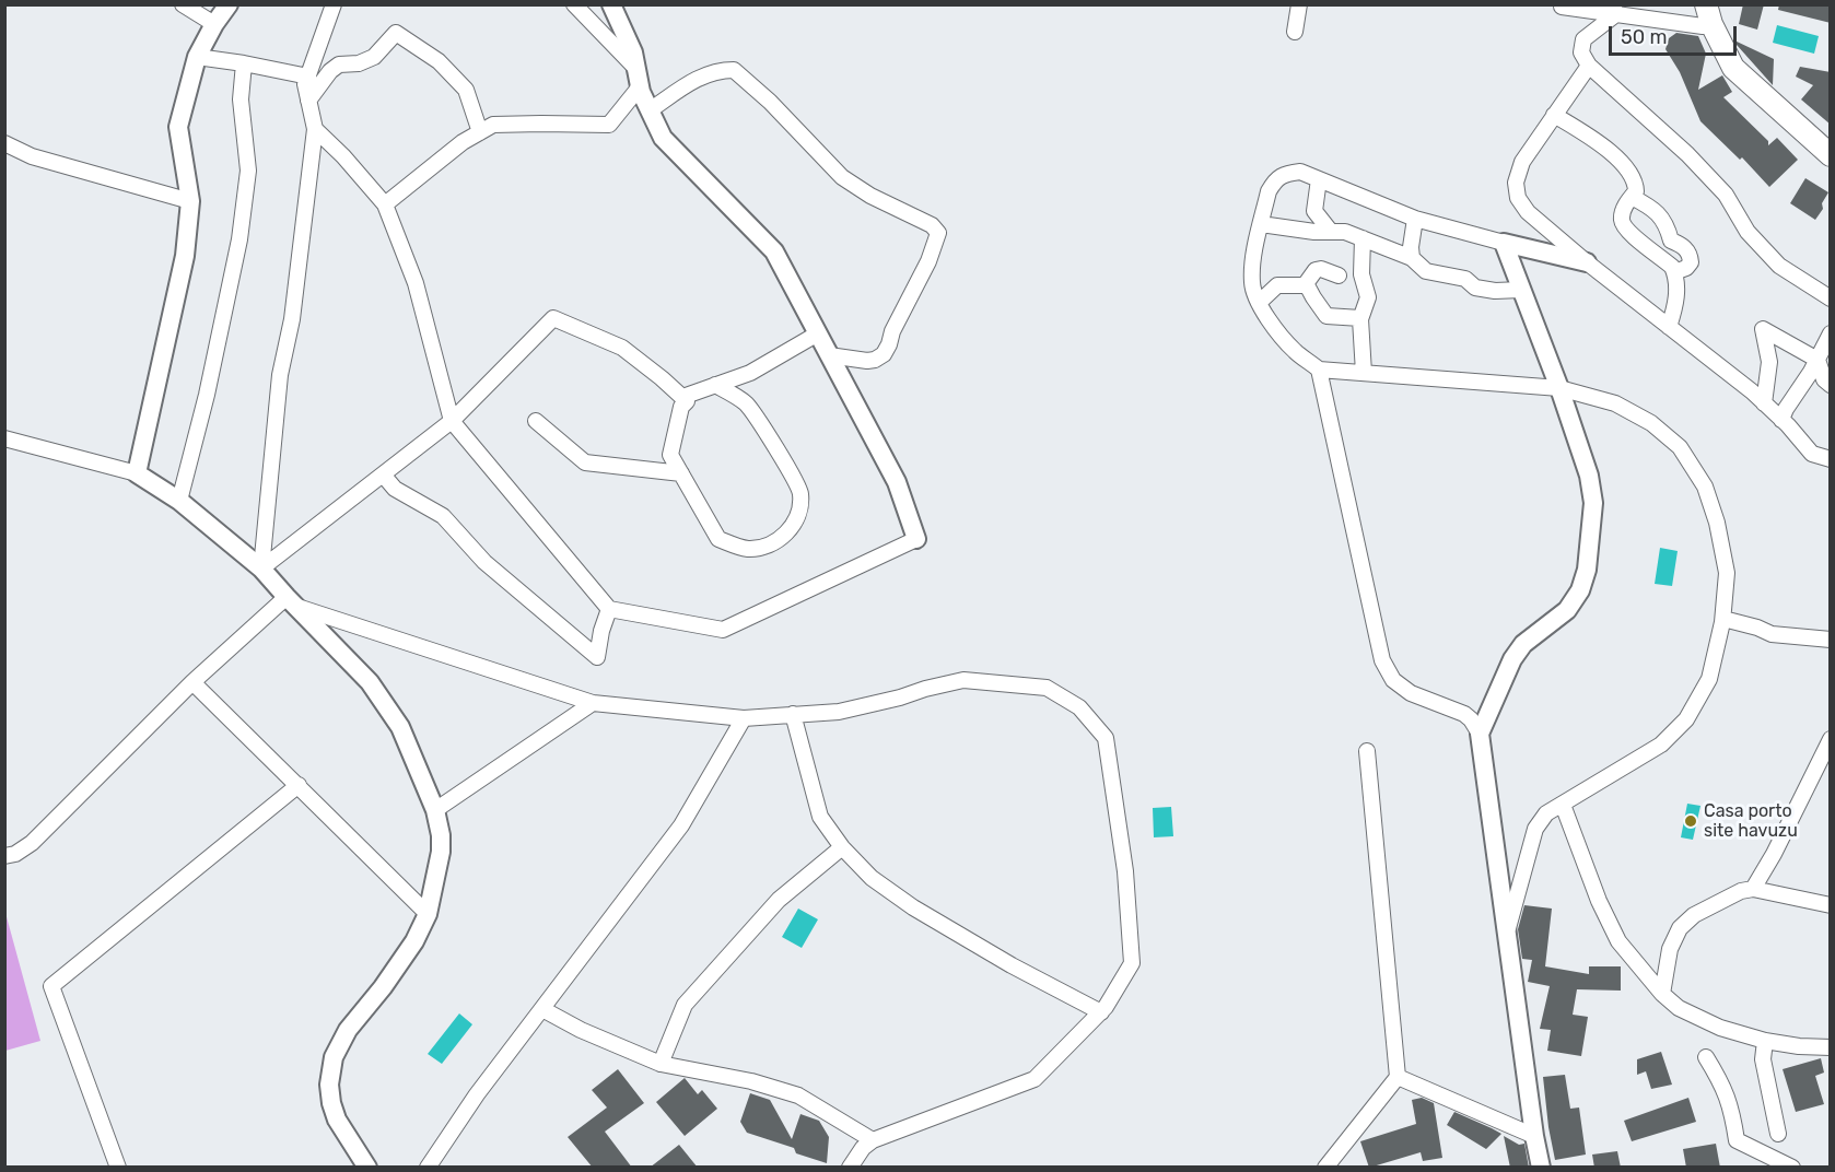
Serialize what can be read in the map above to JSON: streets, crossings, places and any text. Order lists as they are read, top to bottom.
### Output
{
  "places": ["Casa porto site havuzu"],
  "scale_bar": "50 m"
}
